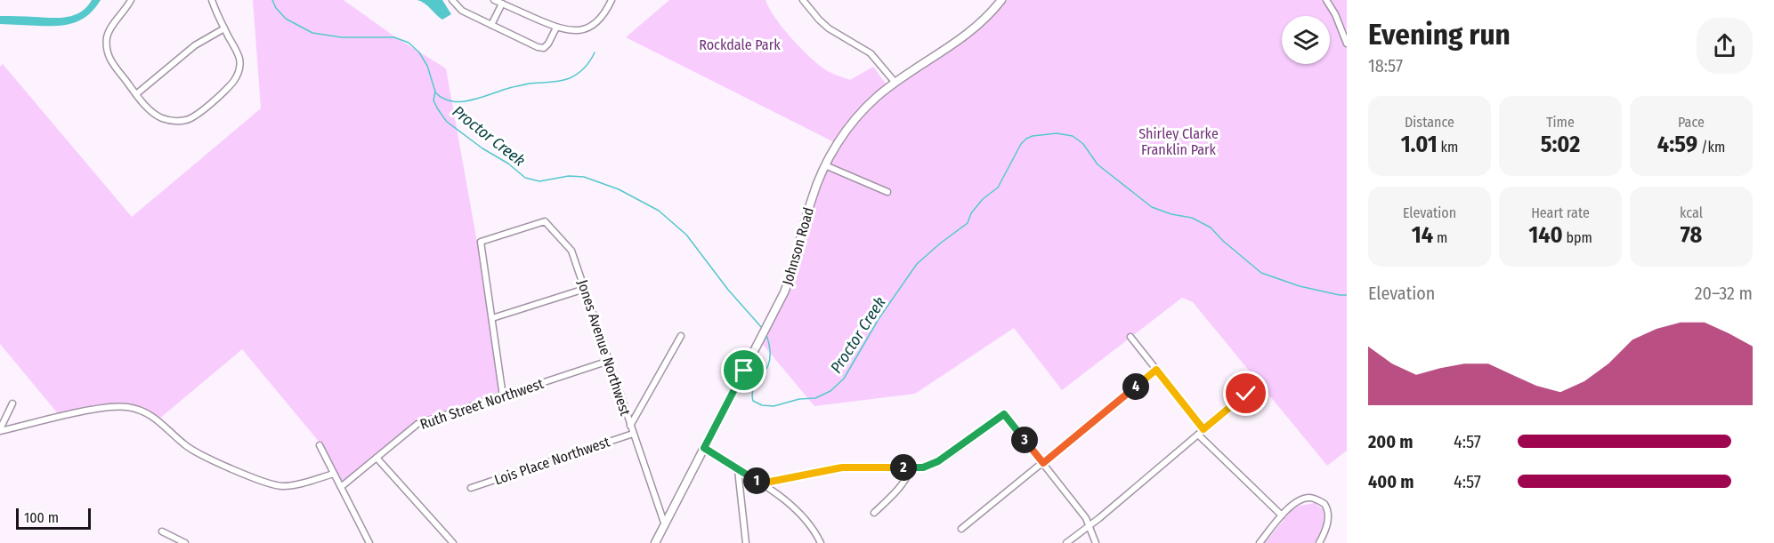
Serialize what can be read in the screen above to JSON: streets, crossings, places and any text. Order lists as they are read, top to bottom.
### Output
{
  "streets": {
    "street": [
      "Johnson Road",
      "Jones Avenue Northwest",
      "Ruth Street Northwest",
      "Lois Place Northwest"
    ]
  },
  "crossings": [
    ["Johnson Road", "Jones Avenue Northwest"],
    ["Jones Avenue Northwest", "Ruth Street Northwest"],
    ["Jones Avenue Northwest", "Lois Place Northwest"]
  ],
  "water": ["Proctor Creek"],
  "parks": ["Rockdale Park", "Shirley Clarke Franklin Park"],
  "scale_bar": "100 m",
  "page": {
    "heading": ["Evening run", "18:57"],
    "stats": [
      ["Distance", "1.01 km"],
      ["Time", "5:02"],
      ["Pace", "4:59 /km"],
      ["Elevation", "14 m"],
      ["Heart rate", "140 bpm"],
      ["kcal", "78"]
    ],
    "chart": ["Elevation", "20–32 m"],
    "pins": [
      "4",
      "3",
      "2",
      "1"
    ],
    "list": [
      {
        "name": "200 m",
        "note": "4:57"
      },
      {
        "name": "400 m",
        "note": "4:57"
      }
    ],
    "scale": "100 m"
  }
}
